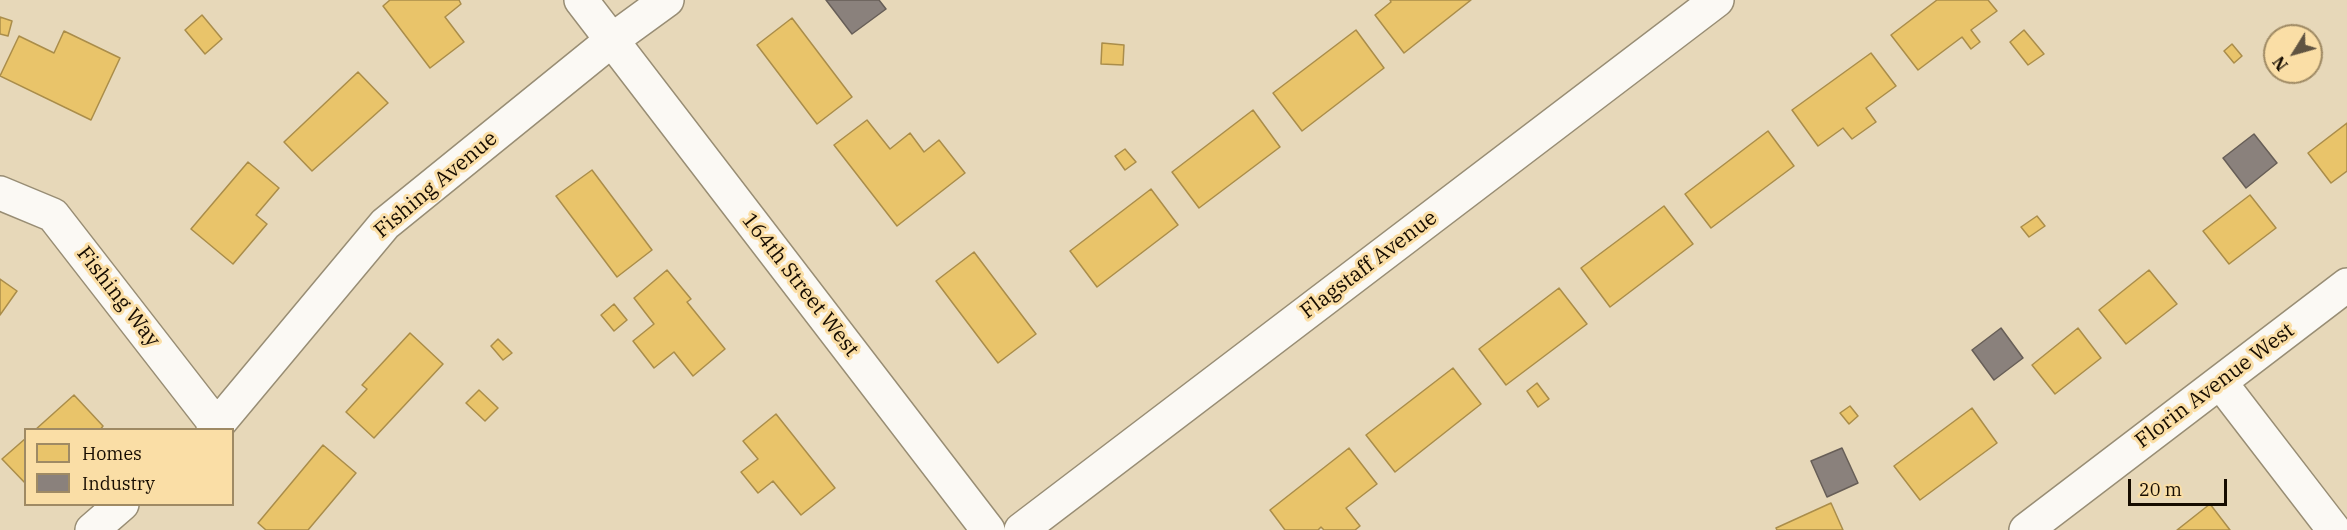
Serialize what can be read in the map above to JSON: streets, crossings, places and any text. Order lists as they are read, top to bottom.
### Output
{
  "streets": {
    "street": [
      "Fishing Avenue",
      "Flagstaff Avenue",
      "164th Street West",
      "Fishing Way",
      "Florin Avenue West"
    ]
  },
  "crossings": [
    ["Fishing Avenue", "164th Street West"],
    ["Fishing Avenue", "Fishing Way"]
  ],
  "legend": ["Homes", "Industry"],
  "scale_bar": "20 m",
  "north": "bottom left"
}
